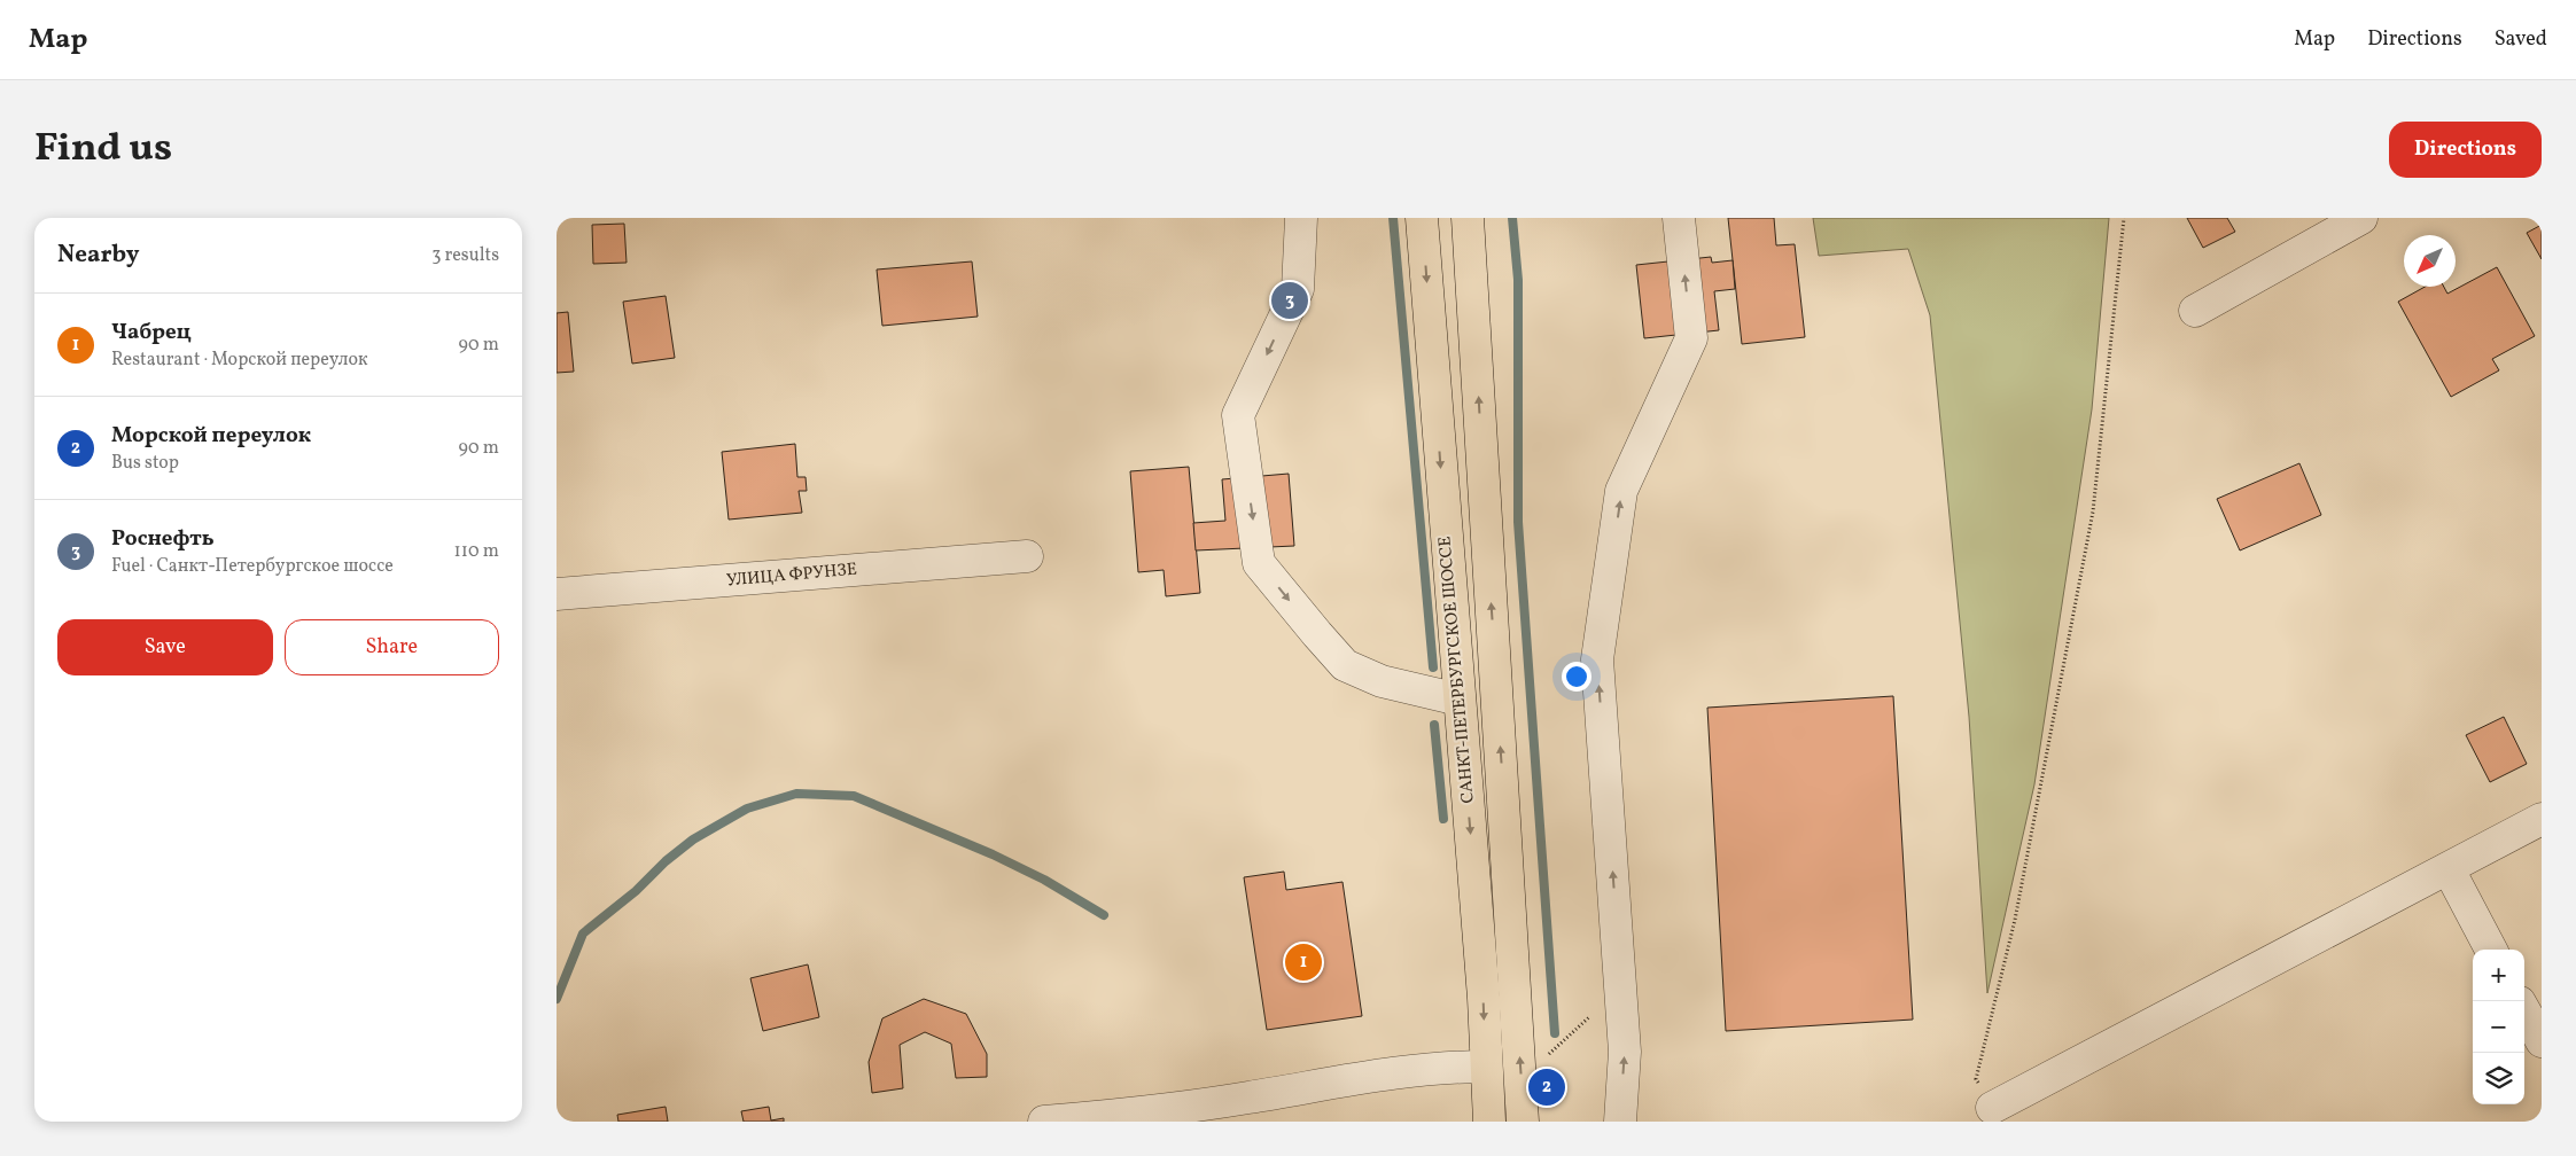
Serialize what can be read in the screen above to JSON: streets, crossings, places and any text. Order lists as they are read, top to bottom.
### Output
{
  "streets": {
    "main road": ["САНКТ-ПЕТЕРБУРГСКОЕ ШОССЕ"],
    "street": ["УЛИЦА ФРУНЗЕ"]
  },
  "north": "bottom left",
  "page": {
    "header": "Map",
    "nav": ["Map", "Directions", "Saved"],
    "title": "Find us",
    "buttons": [
      "Directions",
      ["Save", "Share"]
    ],
    "heading": ["Nearby", "3 results"],
    "pins": ["3", "1", "2"],
    "list": [
      {
        "mark": "1",
        "name": "Чабрец",
        "note": "Restaurant · Морской переулок",
        "value": "90 m"
      },
      {
        "mark": "2",
        "name": "Морской переулок",
        "note": "Bus stop",
        "value": "90 m"
      },
      {
        "mark": "3",
        "name": "Роснефть",
        "note": "Fuel · Санкт-Петербургское шоссе",
        "value": "110 m"
      }
    ],
    "map_buttons": ["+", "−"]
  }
}
